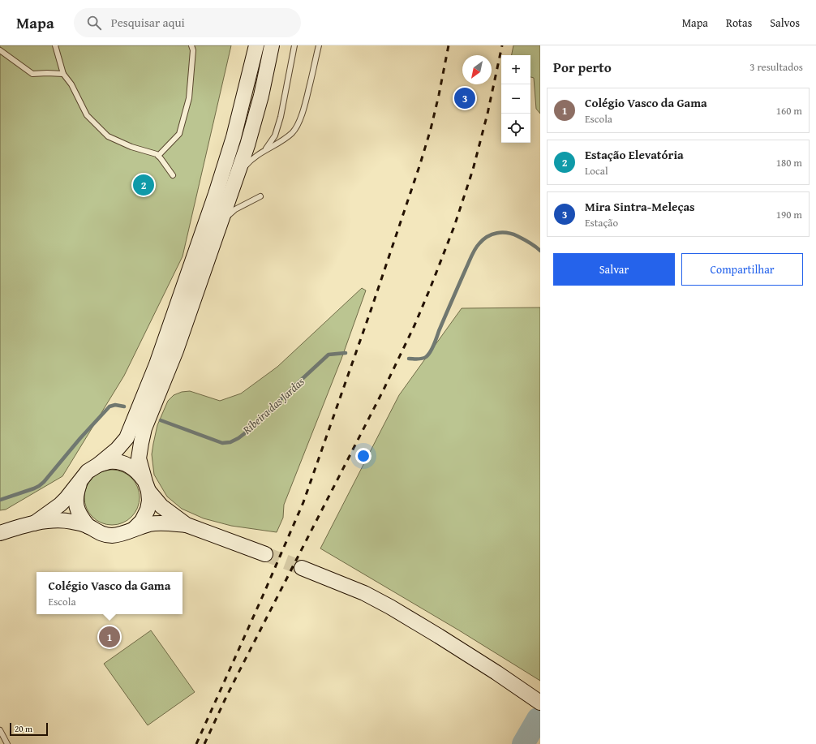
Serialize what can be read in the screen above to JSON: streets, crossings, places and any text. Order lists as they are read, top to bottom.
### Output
{
  "water": ["Ribeira das Jardas"],
  "scale_bar": "20 m",
  "north": "bottom left",
  "page": {
    "header": "Mapa",
    "search": "Pesquisar aqui",
    "nav": ["Mapa", "Rotas", "Salvos"],
    "heading": ["Por perto", "3 resultados"],
    "map_buttons": ["+", "−"],
    "pins": ["3", "2", "1"],
    "list": [
      {
        "mark": "1",
        "name": "Colégio Vasco da Gama",
        "note": "Escola",
        "value": "160 m"
      },
      {
        "mark": "2",
        "name": "Estação Elevatória",
        "note": "Local",
        "value": "180 m"
      },
      {
        "mark": "3",
        "name": "Mira Sintra-Meleças",
        "note": "Estação",
        "value": "190 m"
      }
    ],
    "buttons": ["Salvar", "Compartilhar"],
    "popup": ["Colégio Vasco da Gama", "Escola"],
    "scale": "20 m"
  }
}
